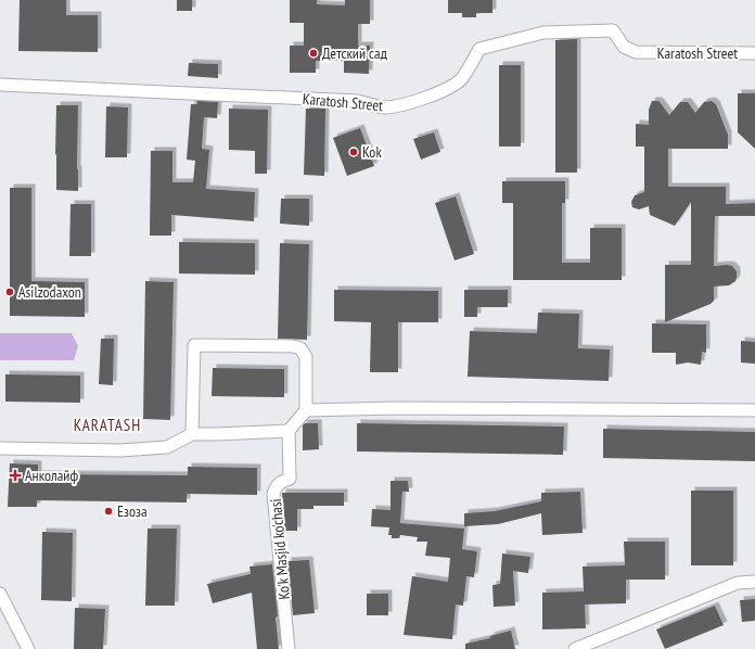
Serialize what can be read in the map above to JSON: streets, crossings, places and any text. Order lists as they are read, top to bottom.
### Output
{
  "streets": {
    "street": ["Karatosh Street", "Ko'k Masjid ko'chasi"]
  },
  "districts": ["KARATASH"],
  "places": {
    "other": [
      "Детский сад",
      "Kok",
      "Asilzodaxon",
      "Езоза"
    ],
    "health": ["Анколайф"]
  }
}
